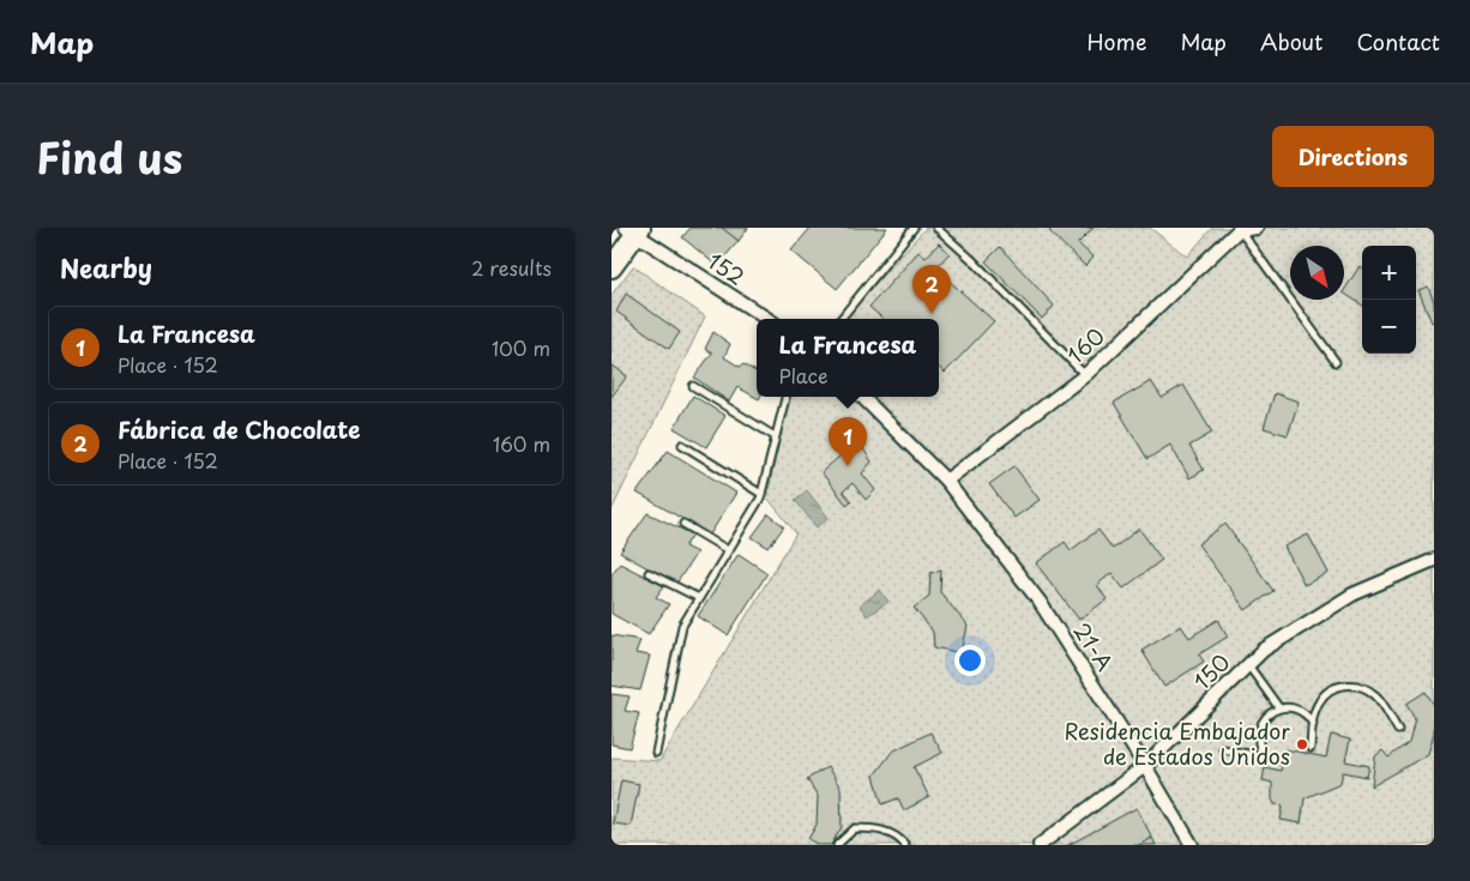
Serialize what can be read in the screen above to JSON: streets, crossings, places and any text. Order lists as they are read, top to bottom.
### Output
{
  "streets": {
    "street": [
      "152",
      "160",
      "21-A",
      "150"
    ]
  },
  "crossings": [
    ["160", "21-A"],
    ["21-A", "150"]
  ],
  "places": ["Residencia Embajador de Estados Unidos"],
  "north": "bottom right",
  "page": {
    "header": "Map",
    "nav": [
      "Home",
      "Map",
      "About",
      "Contact"
    ],
    "title": "Find us",
    "buttons": "Directions",
    "heading": ["Nearby", "2 results"],
    "map_buttons": ["+", "−"],
    "pins": ["2", "1"],
    "list": [
      {
        "mark": "1",
        "name": "La Francesa",
        "note": "Place · 152",
        "value": "100 m"
      },
      {
        "mark": "2",
        "name": "Fábrica de Chocolate",
        "note": "Place · 152",
        "value": "160 m"
      }
    ],
    "popup": ["La Francesa", "Place"]
  }
}
